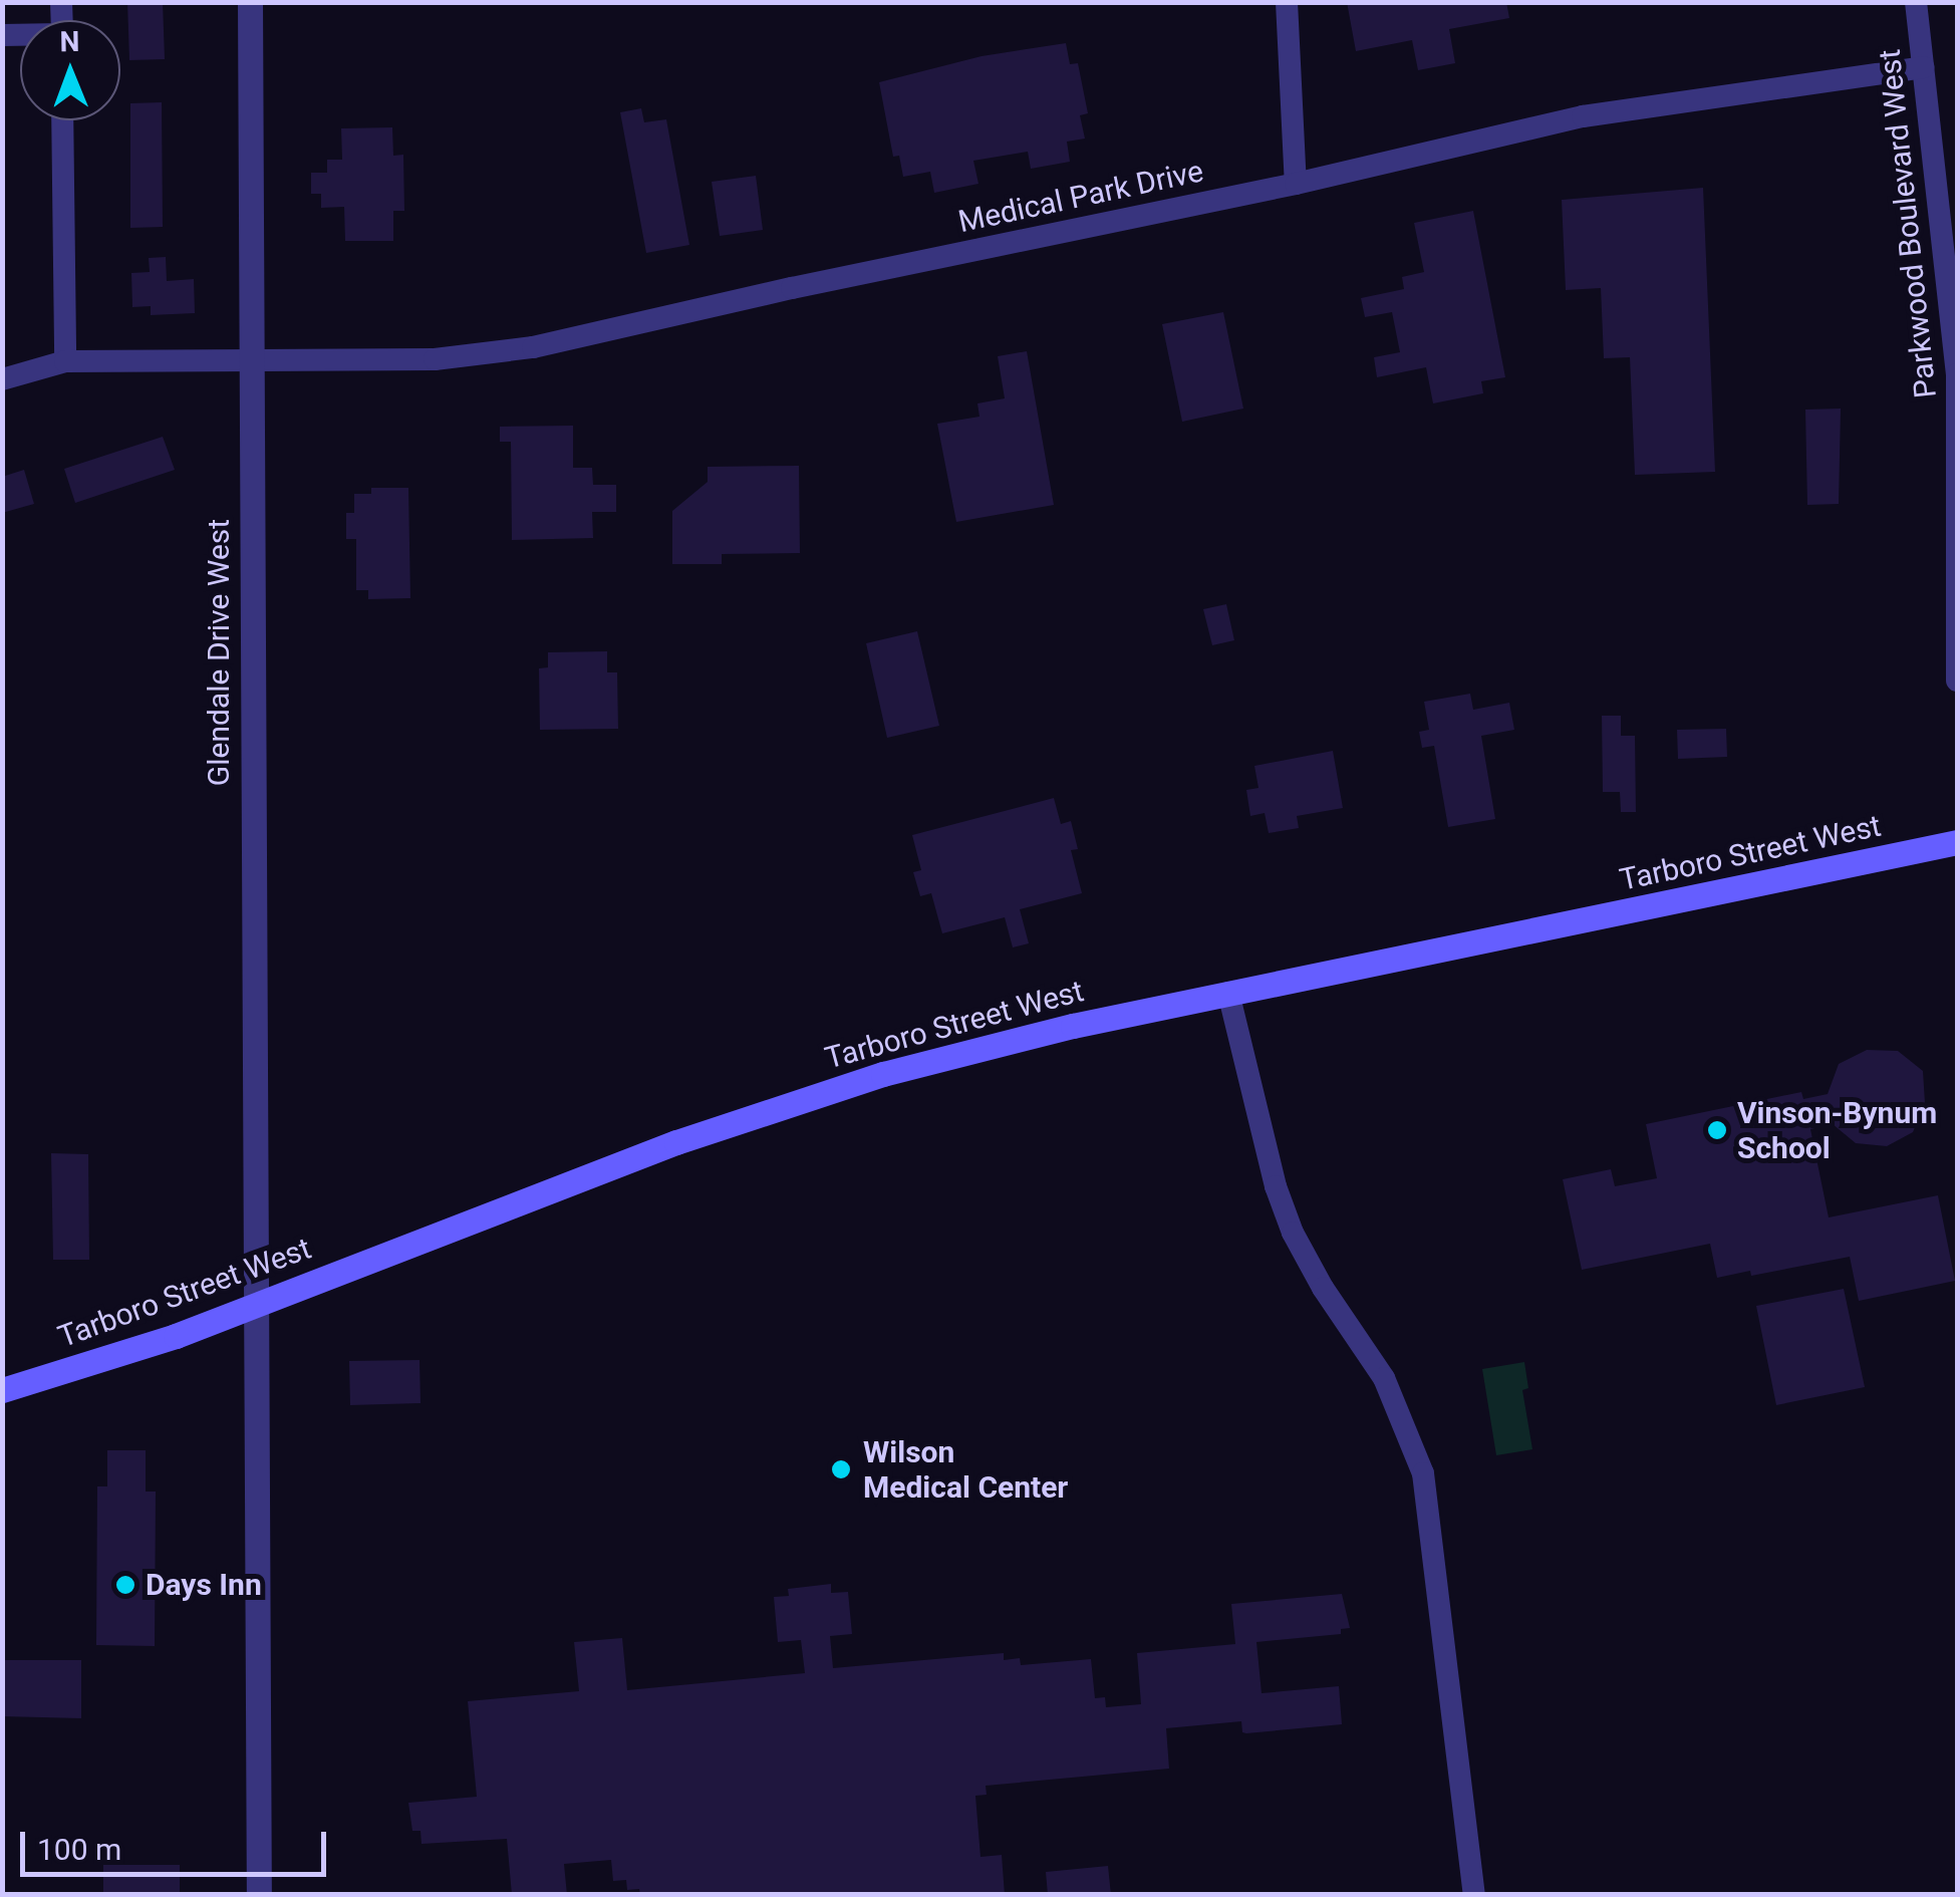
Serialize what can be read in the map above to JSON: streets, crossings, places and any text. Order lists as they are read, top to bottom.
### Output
{
  "streets": {
    "main road": ["Tarboro Street West"],
    "street": ["Medical Park Drive", "Parkwood Boulevard West", "Glendale Drive West"]
  },
  "crossings": [
    ["Medical Park Drive", "Parkwood Boulevard West"],
    ["Medical Park Drive", "Glendale Drive West"],
    ["Glendale Drive West", "Tarboro Street West"]
  ],
  "places": ["Vinson-Bynum School", "Wilson Medical Center", "Days Inn"],
  "scale_bar": "100 m",
  "north": "top"
}
